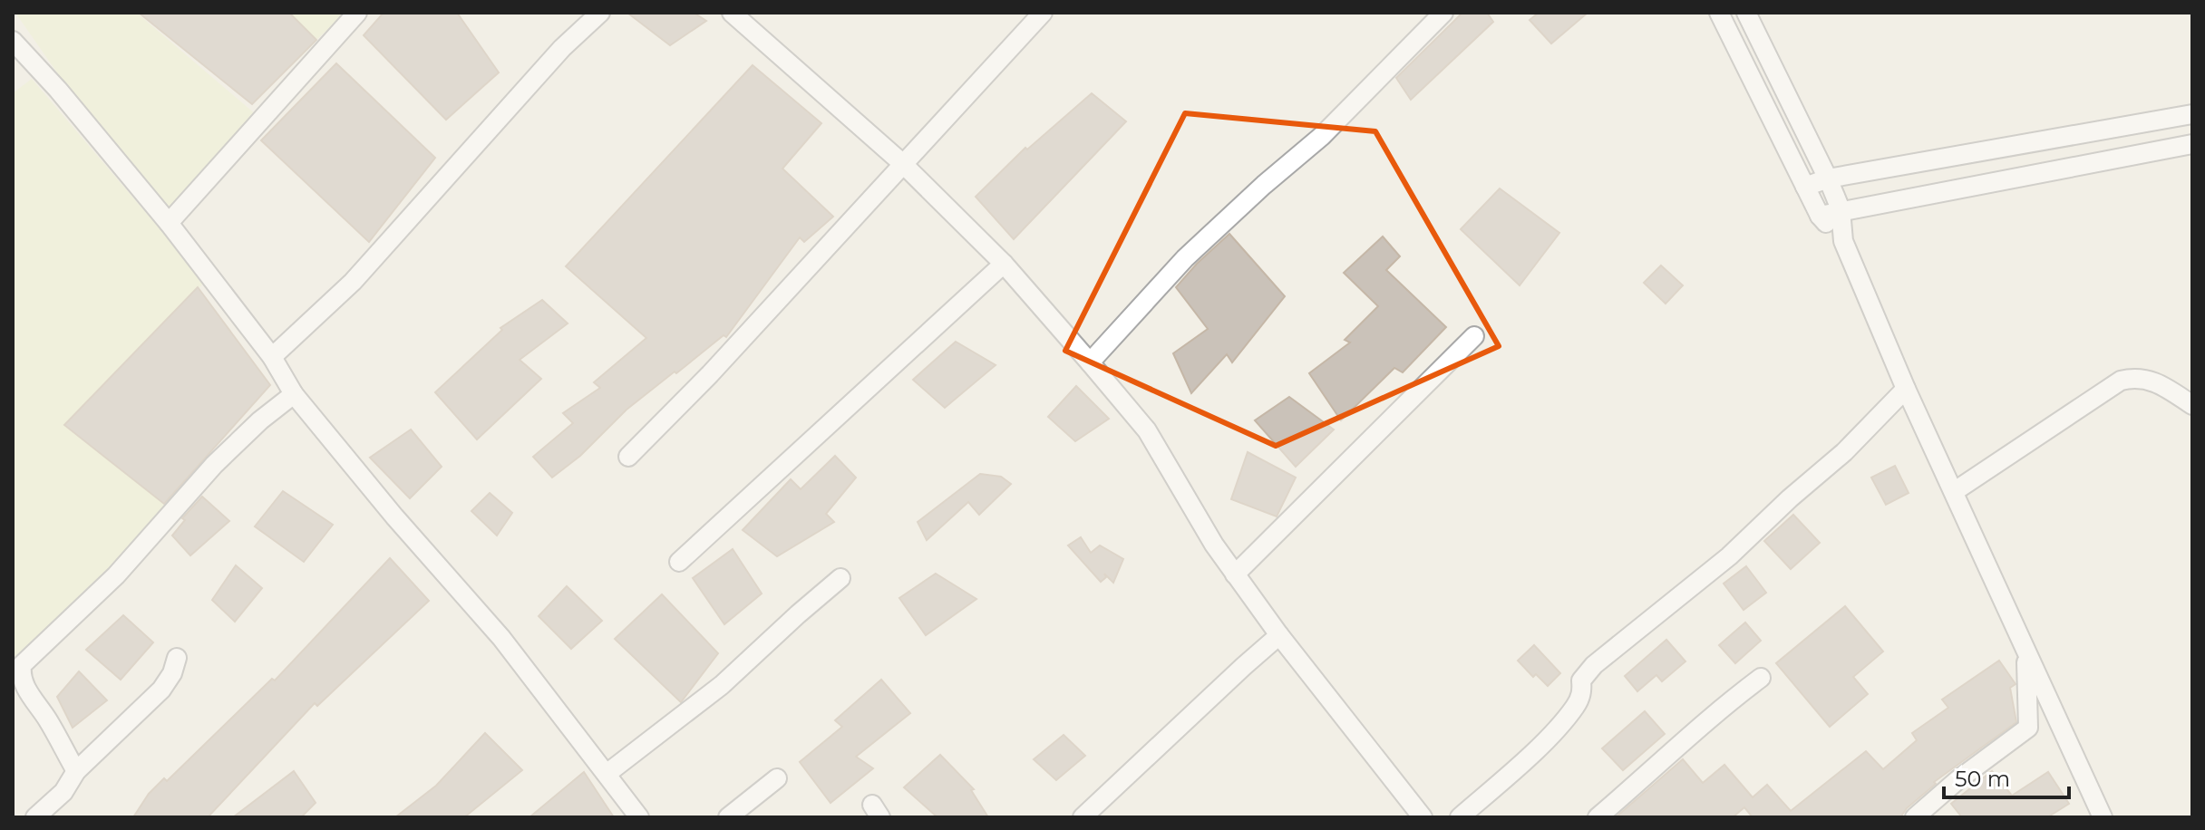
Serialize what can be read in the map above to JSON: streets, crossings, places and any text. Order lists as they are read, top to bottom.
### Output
{
  "scale_bar": "50 m"
}
